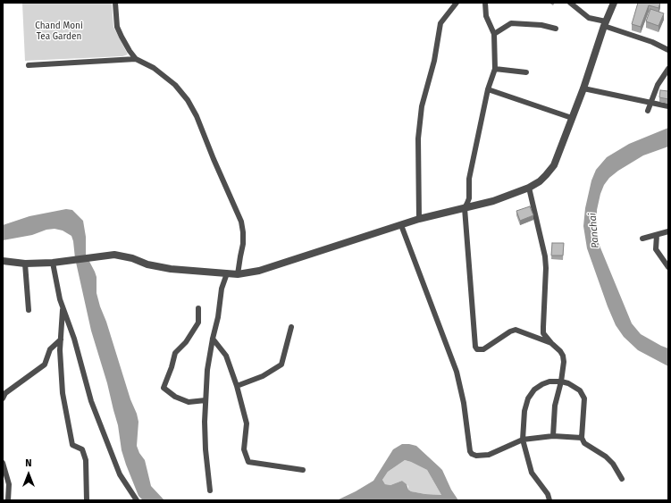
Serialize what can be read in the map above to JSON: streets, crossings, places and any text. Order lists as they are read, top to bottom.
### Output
{
  "water": ["Panchai"],
  "parks": ["Chand Moni Tea Garden"],
  "north": "top"
}
